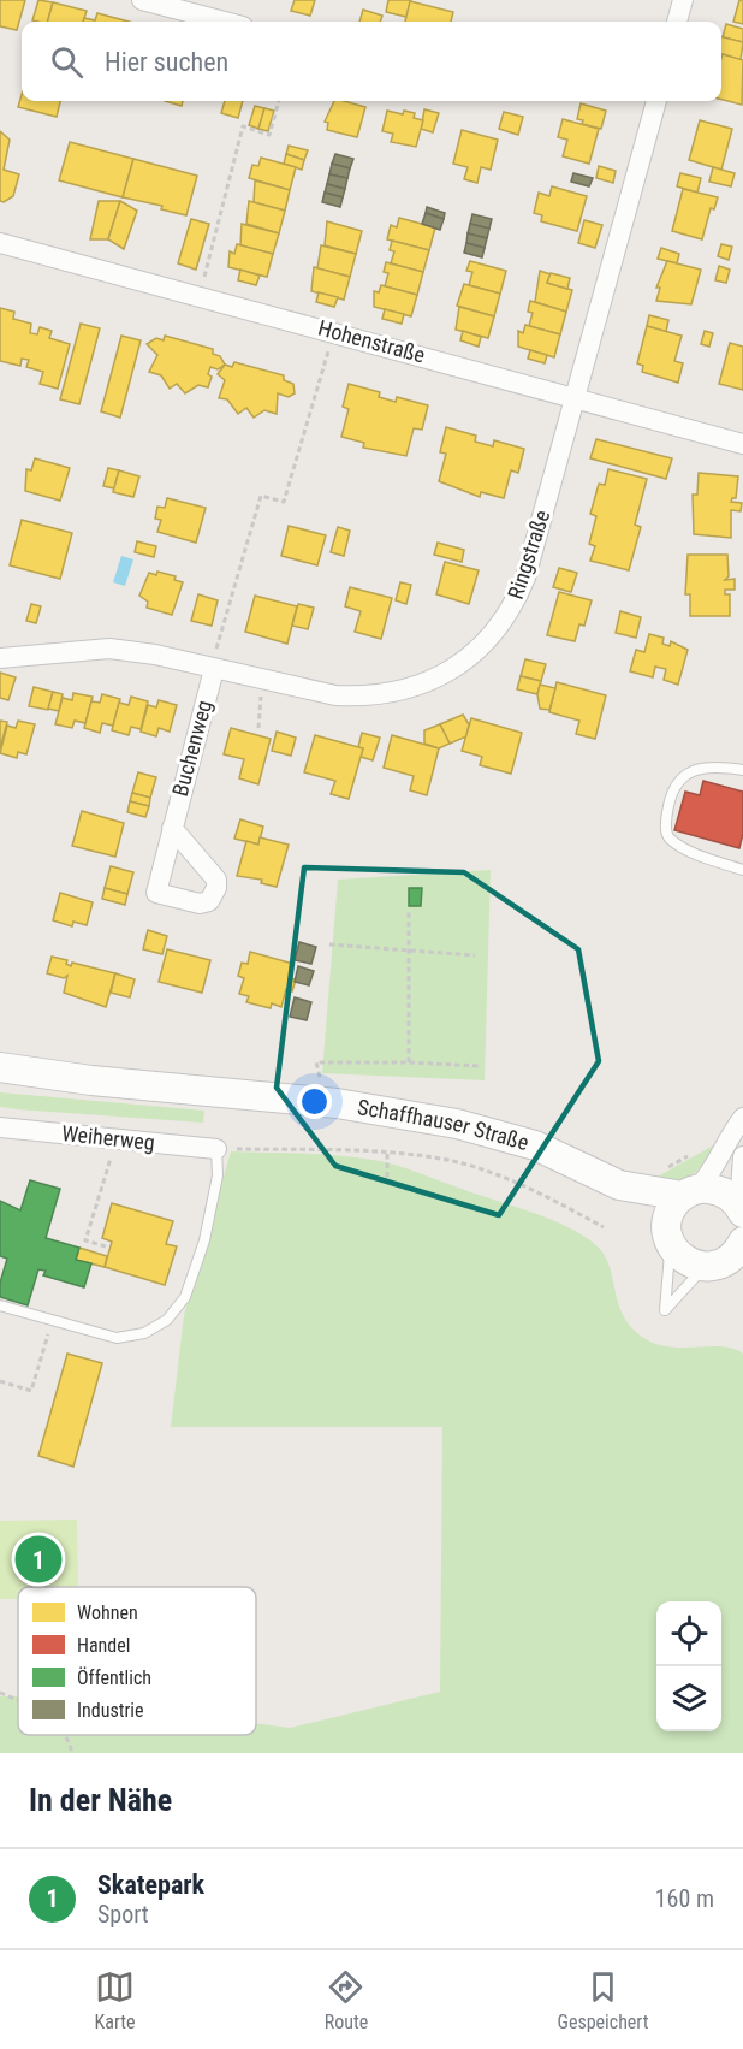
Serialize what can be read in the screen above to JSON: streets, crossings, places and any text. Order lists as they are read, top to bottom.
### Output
{
  "streets": {
    "main road": ["Schaffhauser Straße"],
    "street": [
      "Hohenstraße",
      "Ringstraße",
      "Buchenweg",
      "Weiherweg"
    ]
  },
  "crossings": [
    ["Hohenstraße", "Ringstraße"],
    ["Ringstraße", "Buchenweg"]
  ],
  "legend": [
    "Wohnen",
    "Handel",
    "Öffentlich",
    "Industrie"
  ],
  "page": {
    "search": "Hier suchen",
    "pins": "1",
    "heading": "In der Nähe",
    "list": [
      {
        "mark": "1",
        "name": "Skatepark",
        "note": "Sport",
        "value": "160 m"
      }
    ],
    "nav": ["Karte", "Route", "Gespeichert"]
  }
}
